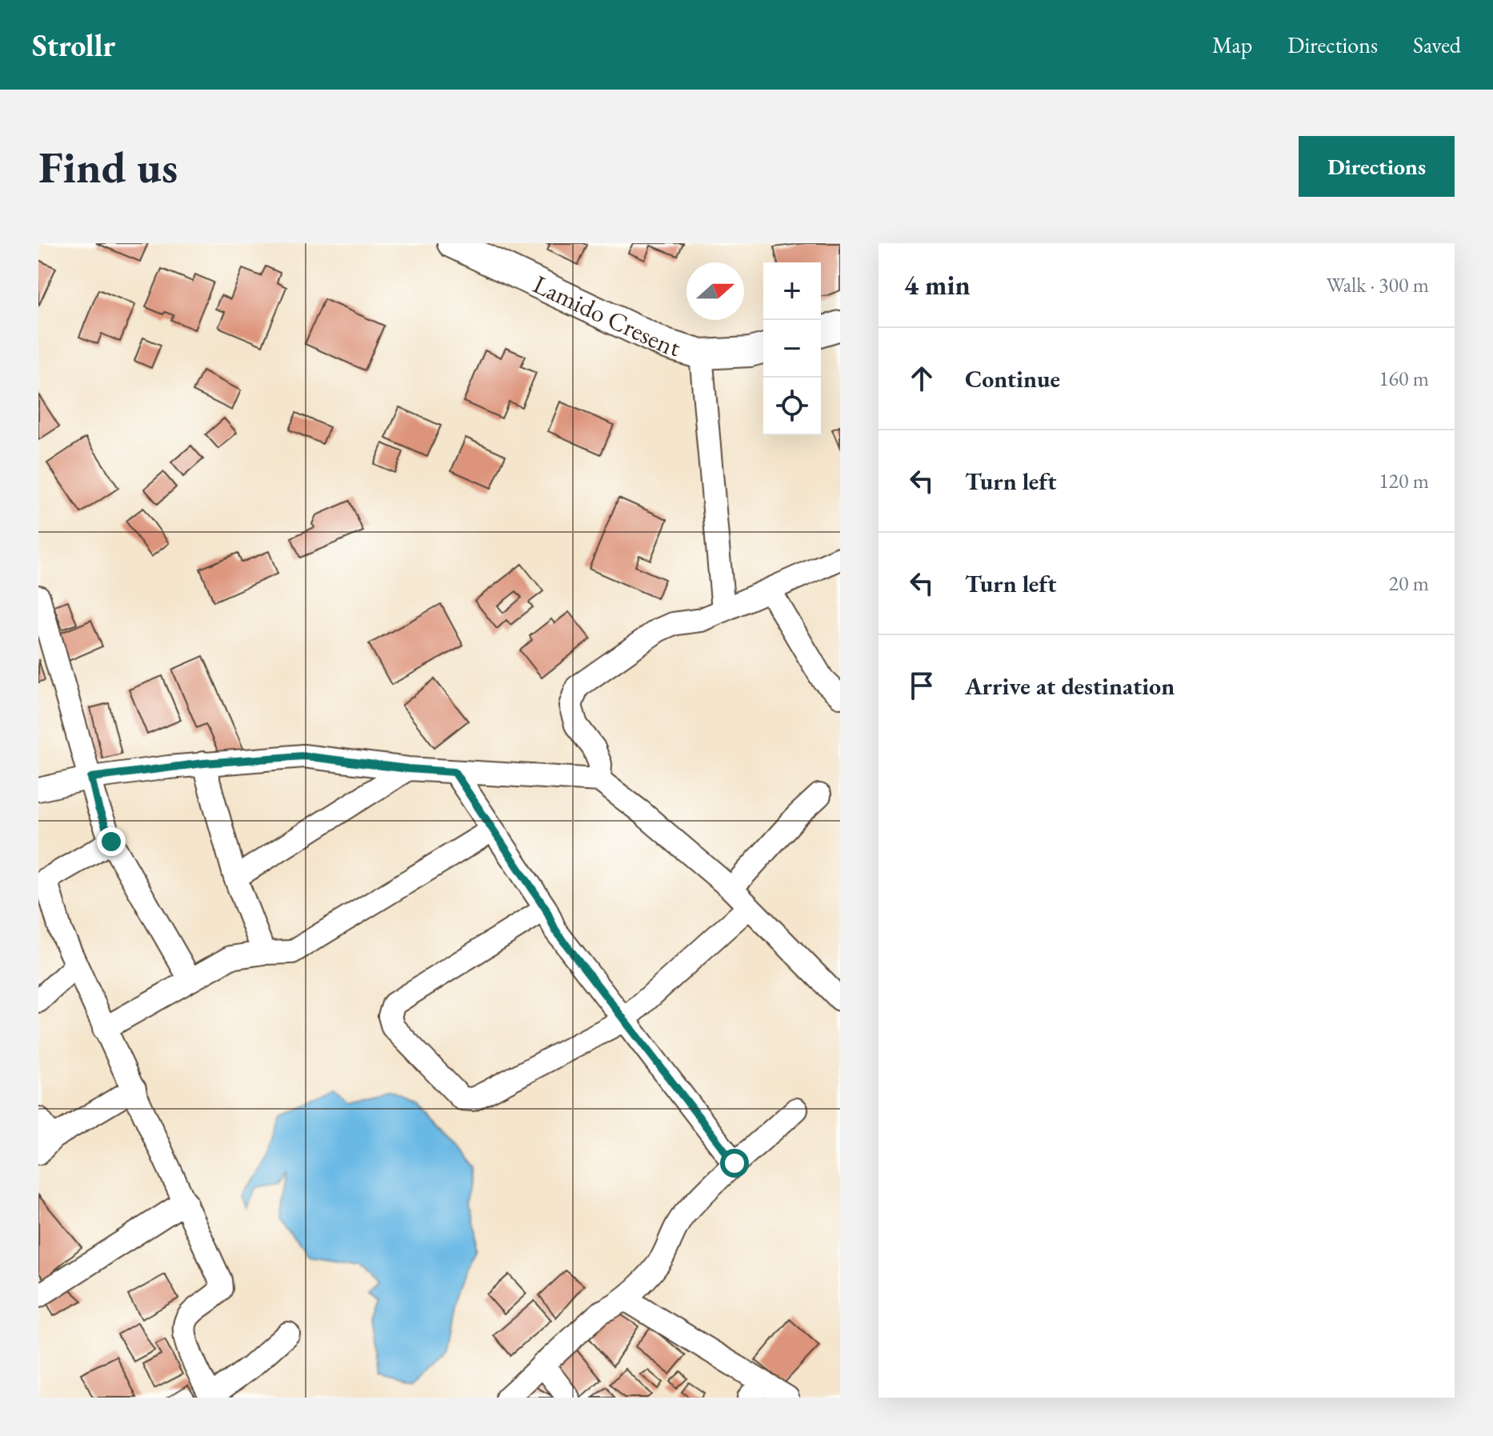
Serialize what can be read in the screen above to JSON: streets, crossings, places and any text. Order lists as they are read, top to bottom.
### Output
{
  "streets": {
    "street": ["Lamido Cresent"]
  },
  "north": "right",
  "page": {
    "header": "Strollr",
    "nav": ["Map", "Directions", "Saved"],
    "buttons": "Directions",
    "title": "Find us",
    "heading": ["4 min", "Walk · 300 m"],
    "map_buttons": ["+", "−"],
    "list": [
      ["Continue", "160 m"],
      ["Turn left", "120 m"],
      ["Turn left", "20 m"],
      "Arrive at destination"
    ]
  }
}
